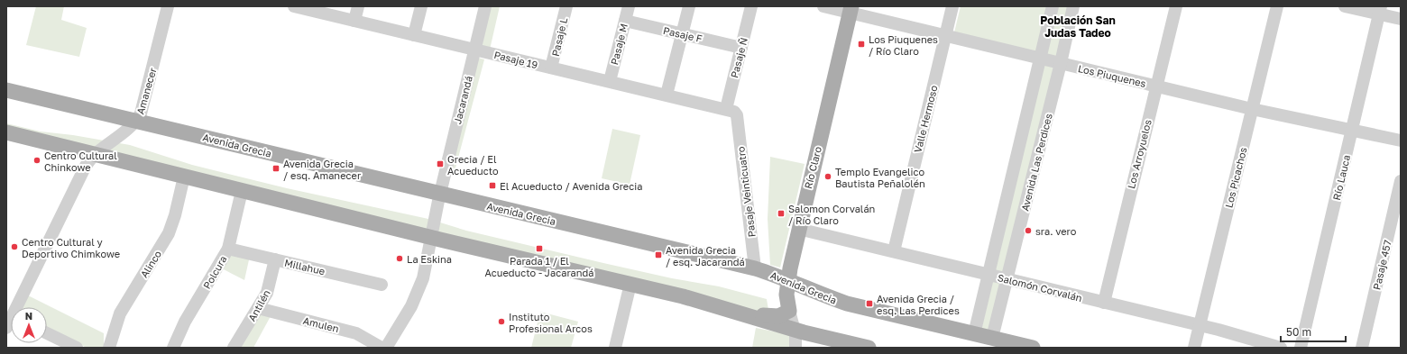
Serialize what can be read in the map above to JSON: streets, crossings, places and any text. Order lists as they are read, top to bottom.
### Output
{
  "streets": {
    "main road": ["Avenida Grecia", "Río Claro"],
    "street": [
      "Pasaje F",
      "Pasaje L",
      "Pasaje M",
      "Pasaje Ñ",
      "Pasaje 19",
      "Los Piuquenes",
      "Amanecer",
      "Jacarandá",
      "Valle Hermoso",
      "Los Arroyuelos",
      "Avenida Las Perdices",
      "Los Picachos",
      "Río Lauca",
      "Pasaje Veinticuatro",
      "Alinco",
      "Pasaje 457",
      "Millahue",
      "Polcura",
      "Salomón Corvalán",
      "Antilén",
      "Amulen"
    ]
  },
  "crossings": [
    ["Pasaje F", "Pasaje M"],
    ["Pasaje F", "Pasaje Ñ"],
    ["Pasaje L", "Pasaje 19"],
    ["Pasaje M", "Pasaje 19"],
    ["Pasaje Ñ", "Pasaje 19"],
    ["Pasaje Ñ", "Pasaje Veinticuatro"],
    ["Pasaje 19", "Jacarandá"],
    ["Pasaje 19", "Pasaje Veinticuatro"],
    ["Los Piuquenes", "Valle Hermoso"],
    ["Los Piuquenes", "Los Arroyuelos"],
    ["Los Piuquenes", "Avenida Las Perdices"],
    ["Los Piuquenes", "Río Claro"],
    ["Los Piuquenes", "Los Picachos"],
    ["Los Piuquenes", "Río Lauca"],
    ["Amanecer", "Avenida Grecia"],
    ["Jacarandá", "Avenida Grecia"],
    ["Valle Hermoso", "Salomón Corvalán"],
    ["Avenida Grecia", "Avenida Las Perdices"],
    ["Avenida Grecia", "Río Claro"],
    ["Avenida Grecia", "Pasaje Veinticuatro"],
    ["Los Arroyuelos", "Salomón Corvalán"],
    ["Avenida Las Perdices", "Salomón Corvalán"],
    ["Río Claro", "Salomón Corvalán"],
    ["Los Picachos", "Salomón Corvalán"],
    ["Millahue", "Polcura"],
    ["Millahue", "Antilén"],
    ["Antilén", "Amulen"]
  ],
  "districts": ["Población San Judas Tadeo"],
  "places": {
    "transit": [
      "Los Piuquenes / Río Claro",
      "Grecia / El Acueducto",
      "Avenida Grecia / esq. Amanecer",
      "El Acueducto / Avenida Grecia",
      "Salomon Corvalán / Río Claro",
      "Parada 1 / El Acueducto - Jacarandá",
      "Avenida Grecia / esq. Jacarandá",
      "Avenida Grecia / esq. Las Perdices"
    ],
    "other": [
      "Centro Cultural Chinkowe",
      "Templo Evangelico Bautista Peñalolén",
      "sra. vero",
      "Centro Cultural y Deportivo Chimkowe",
      "La Eskina",
      "Instituto Profesional Arcos"
    ]
  },
  "scale_bar": "50 m",
  "north": "top"
}
